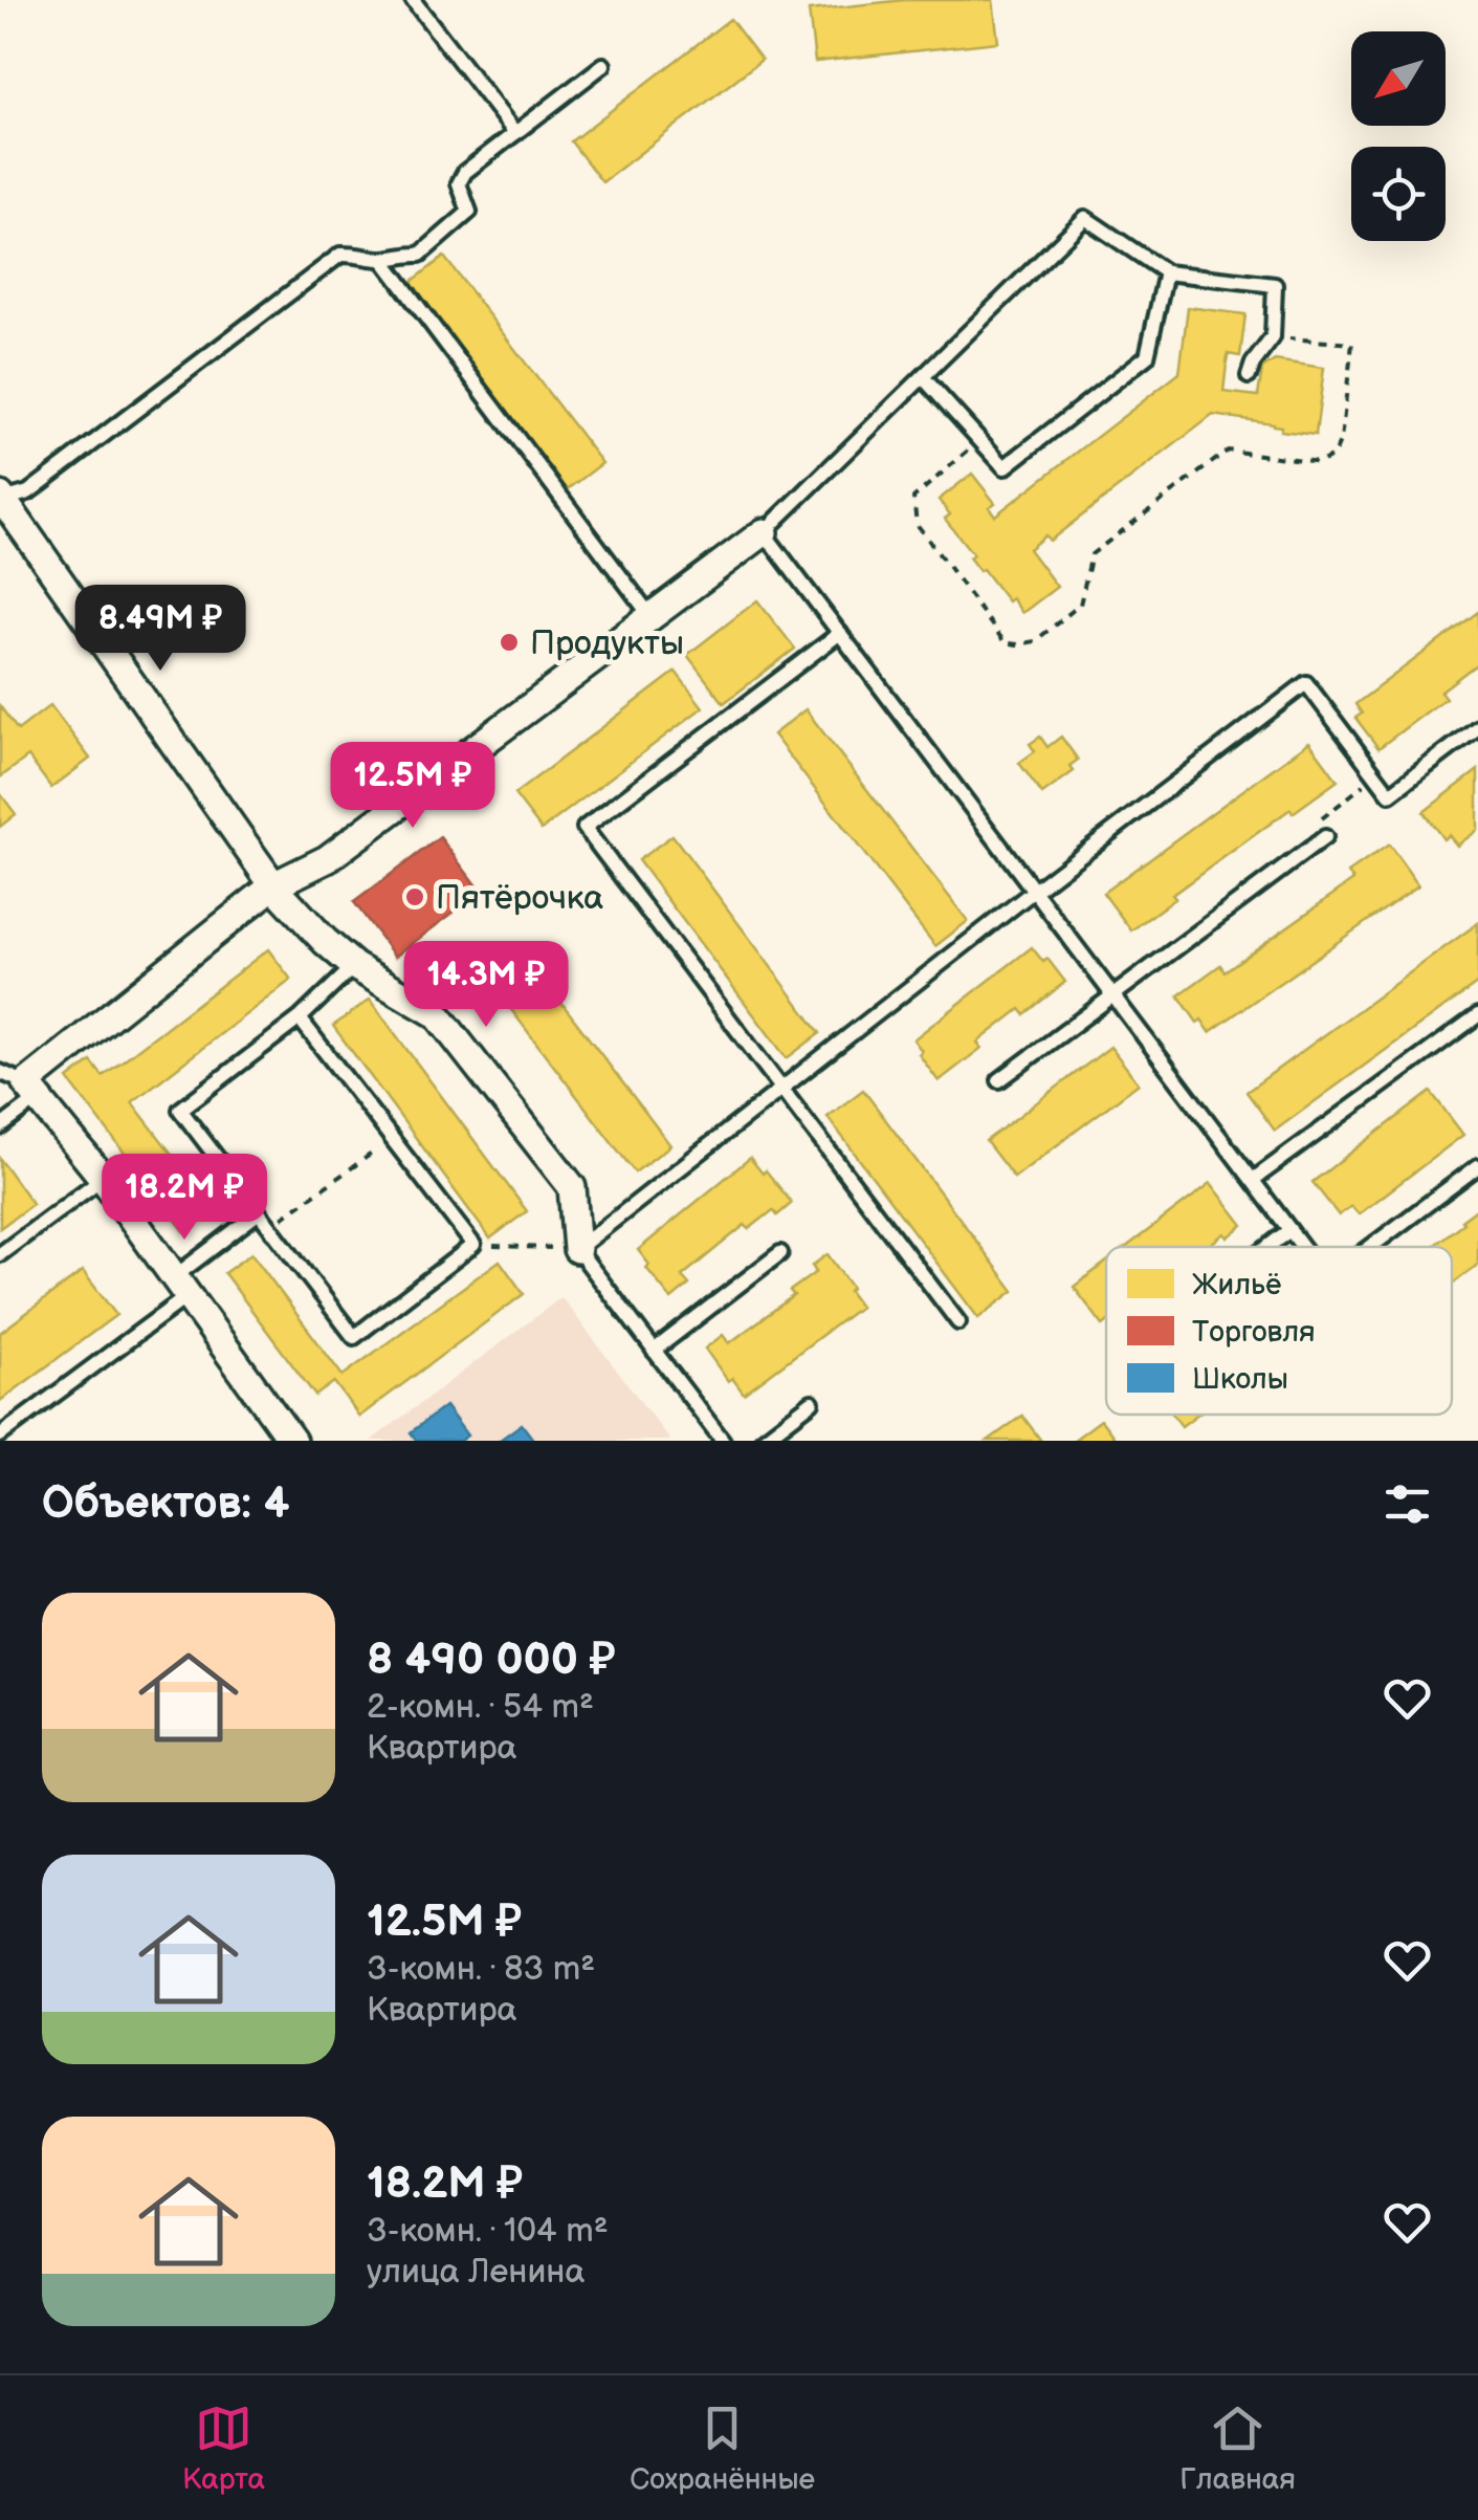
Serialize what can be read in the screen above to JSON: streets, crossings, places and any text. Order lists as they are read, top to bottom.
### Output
{
  "places": ["Продукты", "Пятёрочка"],
  "legend": ["Жильё", "Торговля", "Школы"],
  "north": "bottom left",
  "page": {
    "price": [
      "8.49M ₽",
      "12.5M ₽",
      "14.3M ₽",
      "18.2M ₽"
    ],
    "heading": "Объектов: 4",
    "list": [
      {
        "name": "8 490 000 ₽",
        "note": "2-комн. · 54 m² · Квартира"
      },
      {
        "name": "12.5M ₽",
        "note": "3-комн. · 83 m² · Квартира"
      },
      {
        "name": "18.2M ₽",
        "note": "3-комн. · 104 m² · улица Ленина"
      }
    ],
    "tabs": ["Карта", "Сохранённые", "Главная"]
  }
}
